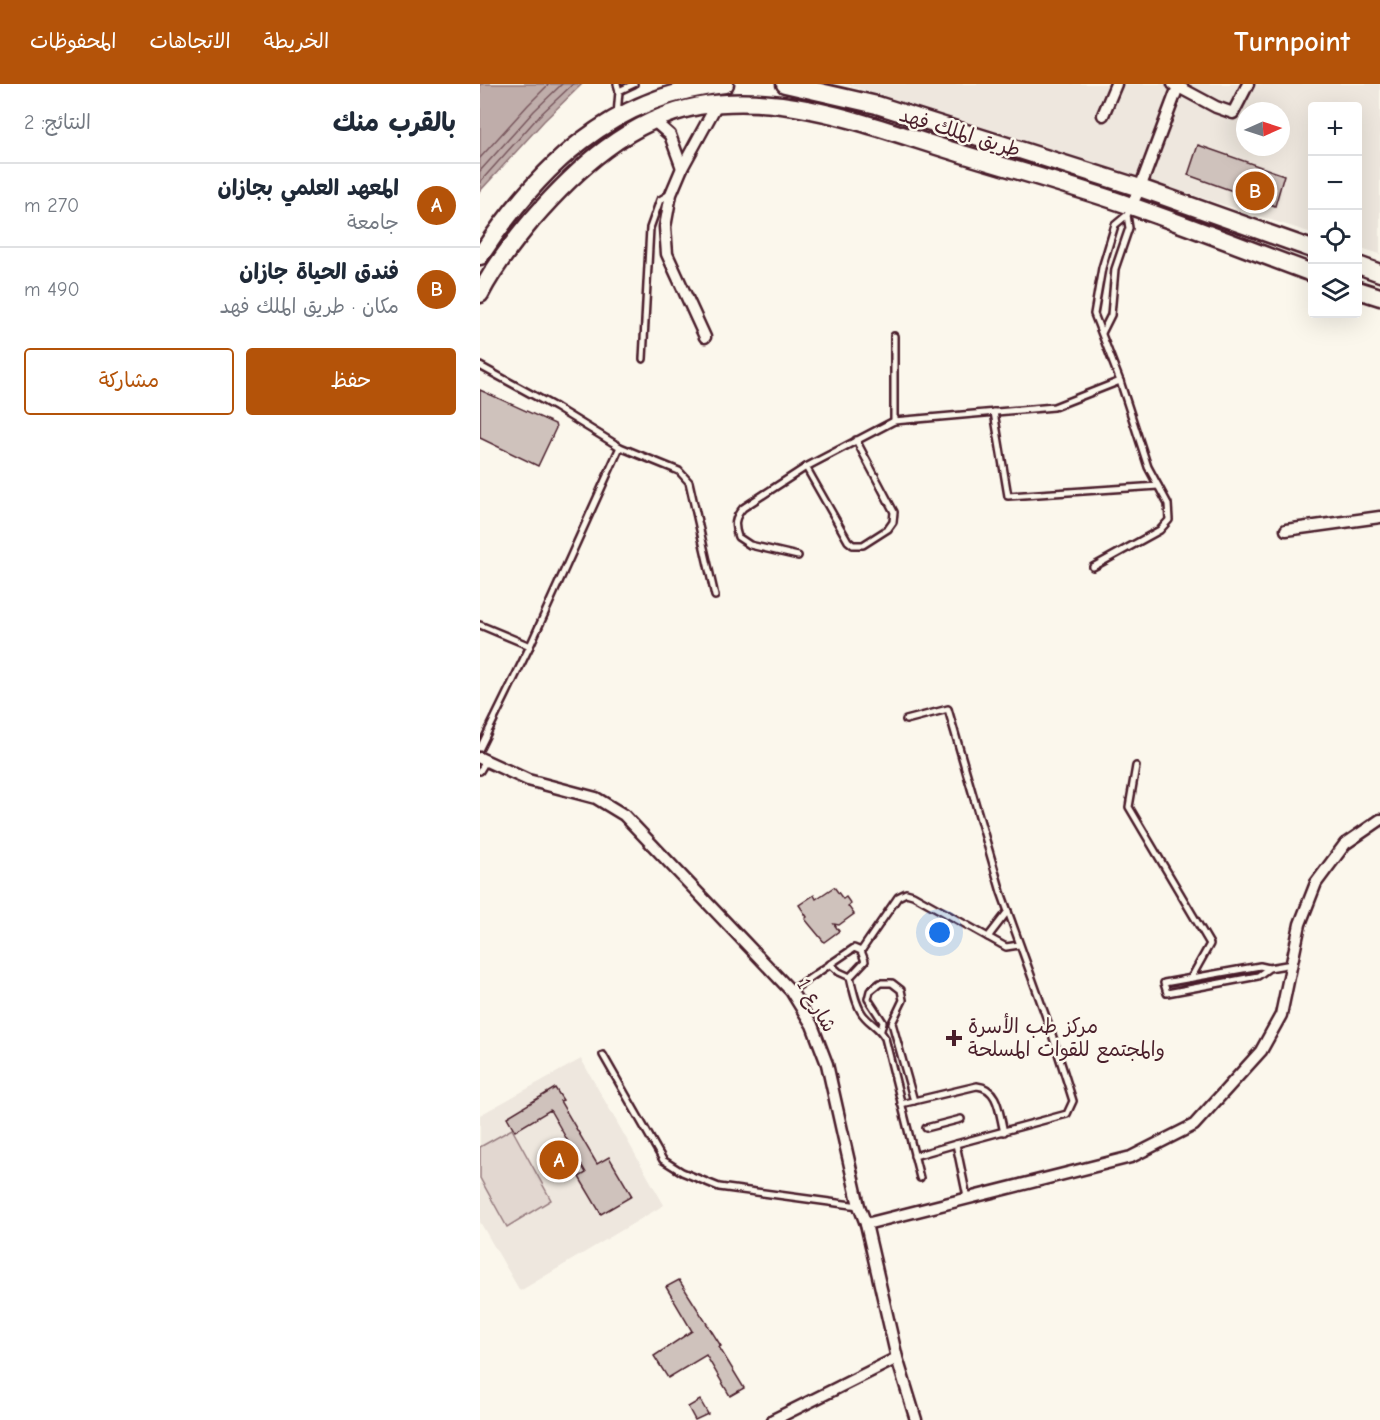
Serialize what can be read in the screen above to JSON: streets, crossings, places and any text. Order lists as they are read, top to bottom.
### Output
{
  "streets": {
    "main road": ["طريق الملك فهد"],
    "street": ["شارع 1"]
  },
  "places": {
    "health": ["مركز طب الأسرة والمجتمع للقوات المسلحة"]
  },
  "north": "right",
  "page": {
    "header": "Turnpoint",
    "nav": ["الخريطة", "الاتجاهات", "المحفوظات"],
    "heading": ["بالقرب منك", "النتائج: 2"],
    "map_buttons": ["+", "−"],
    "list": [
      {
        "mark": "A",
        "name": "المعهد العلمي بجازان",
        "note": "جامعة",
        "value": "270 m"
      },
      {
        "mark": "B",
        "name": "فندق الحياة جازان",
        "note": "مكان · طريق الملك فهد",
        "value": "490 m"
      }
    ],
    "pins": ["B", "A"],
    "buttons": ["حفظ", "مشاركة"]
  }
}
